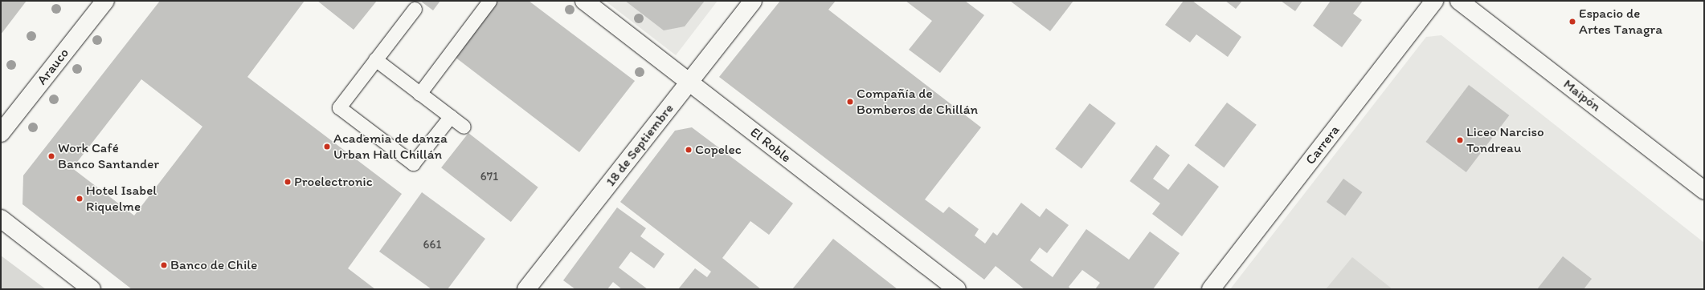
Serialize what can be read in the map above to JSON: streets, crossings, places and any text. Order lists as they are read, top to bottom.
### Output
{
  "streets": {
    "street": [
      "Arauco",
      "Maipón",
      "18 de Septiembre",
      "El Roble",
      "Carrera"
    ]
  },
  "crossings": [
    ["18 de Septiembre", "El Roble"]
  ],
  "places": [
    "Espacio de Artes Tanagra",
    "Compañía de Bomberos de Chillán",
    "Liceo Narciso Tondreau",
    "Academia de danza Urban Hall Chillán",
    "Copelec",
    "Work Café Banco Santander",
    "Proelectronic",
    "Hotel Isabel Riquelme",
    "Banco de Chile"
  ],
  "house_numbers": ["671", "661"]
}
